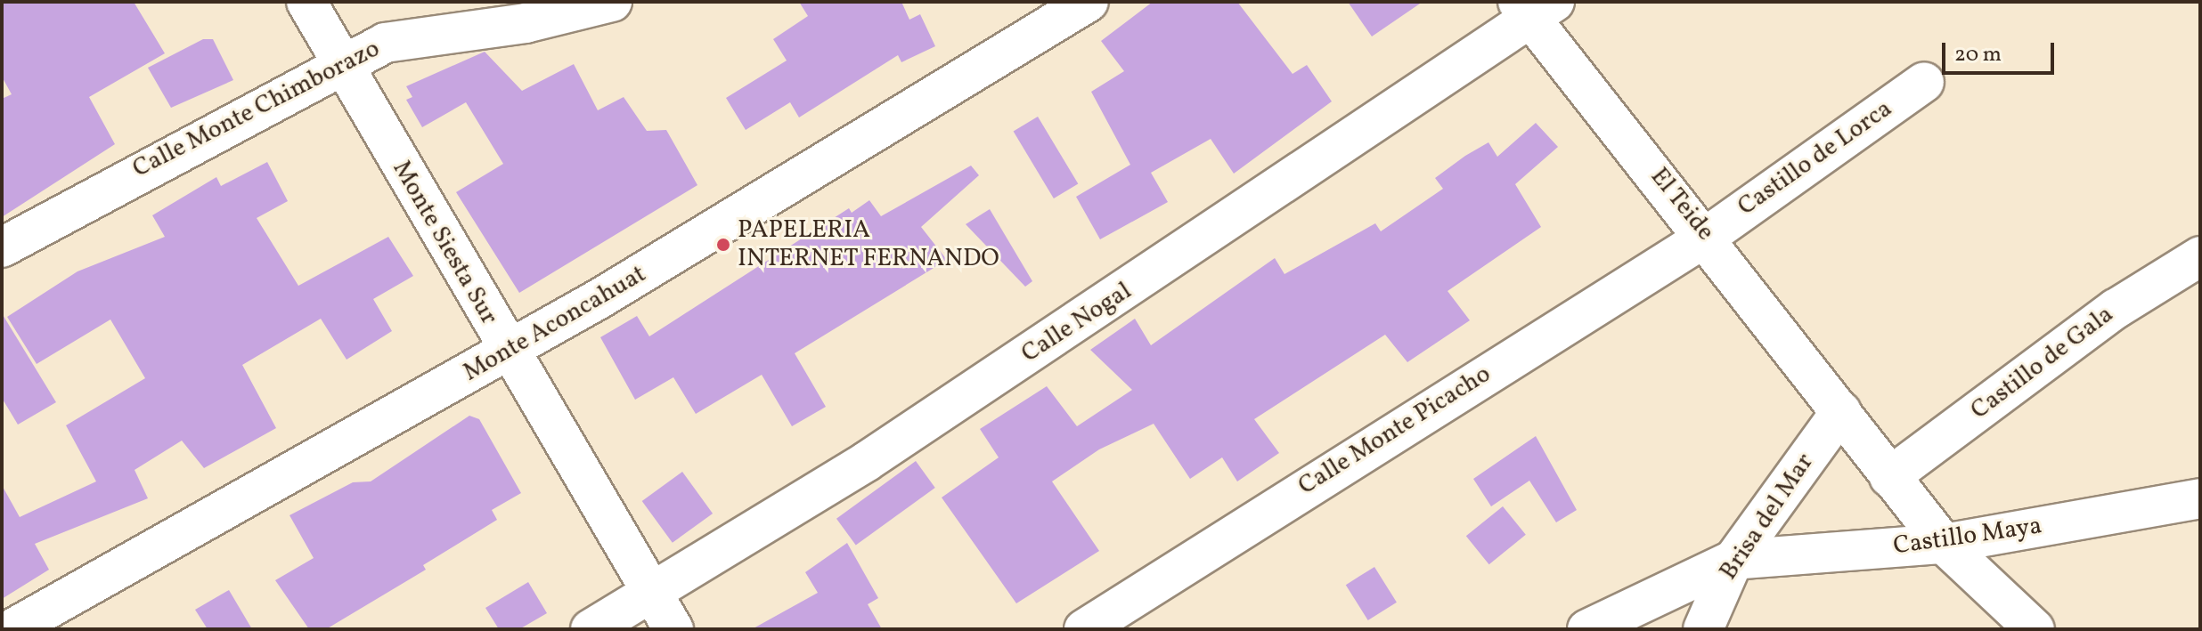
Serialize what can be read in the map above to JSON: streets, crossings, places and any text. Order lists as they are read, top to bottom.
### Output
{
  "streets": {
    "street": [
      "Calle Monte Chimborazo",
      "Castillo de Lorca",
      "El Teide",
      "Monte Siesta Sur",
      "Calle Nogal",
      "Monte Aconcahuat",
      "Castillo de Gala",
      "Calle Monte Picacho",
      "Brisa del Mar",
      "Castillo Maya"
    ]
  },
  "crossings": [
    ["Calle Monte Chimborazo", "Monte Siesta Sur"],
    ["Castillo de Lorca", "El Teide"],
    ["Castillo de Lorca", "Calle Monte Picacho"],
    ["El Teide", "Calle Nogal"],
    ["El Teide", "Castillo de Gala"],
    ["El Teide", "Calle Monte Picacho"],
    ["El Teide", "Brisa del Mar"],
    ["El Teide", "Castillo Maya"],
    ["Monte Siesta Sur", "Calle Nogal"],
    ["Monte Siesta Sur", "Monte Aconcahuat"],
    ["Brisa del Mar", "Castillo Maya"]
  ],
  "places": ["PAPELERIA INTERNET FERNANDO"],
  "scale_bar": "20 m"
}
